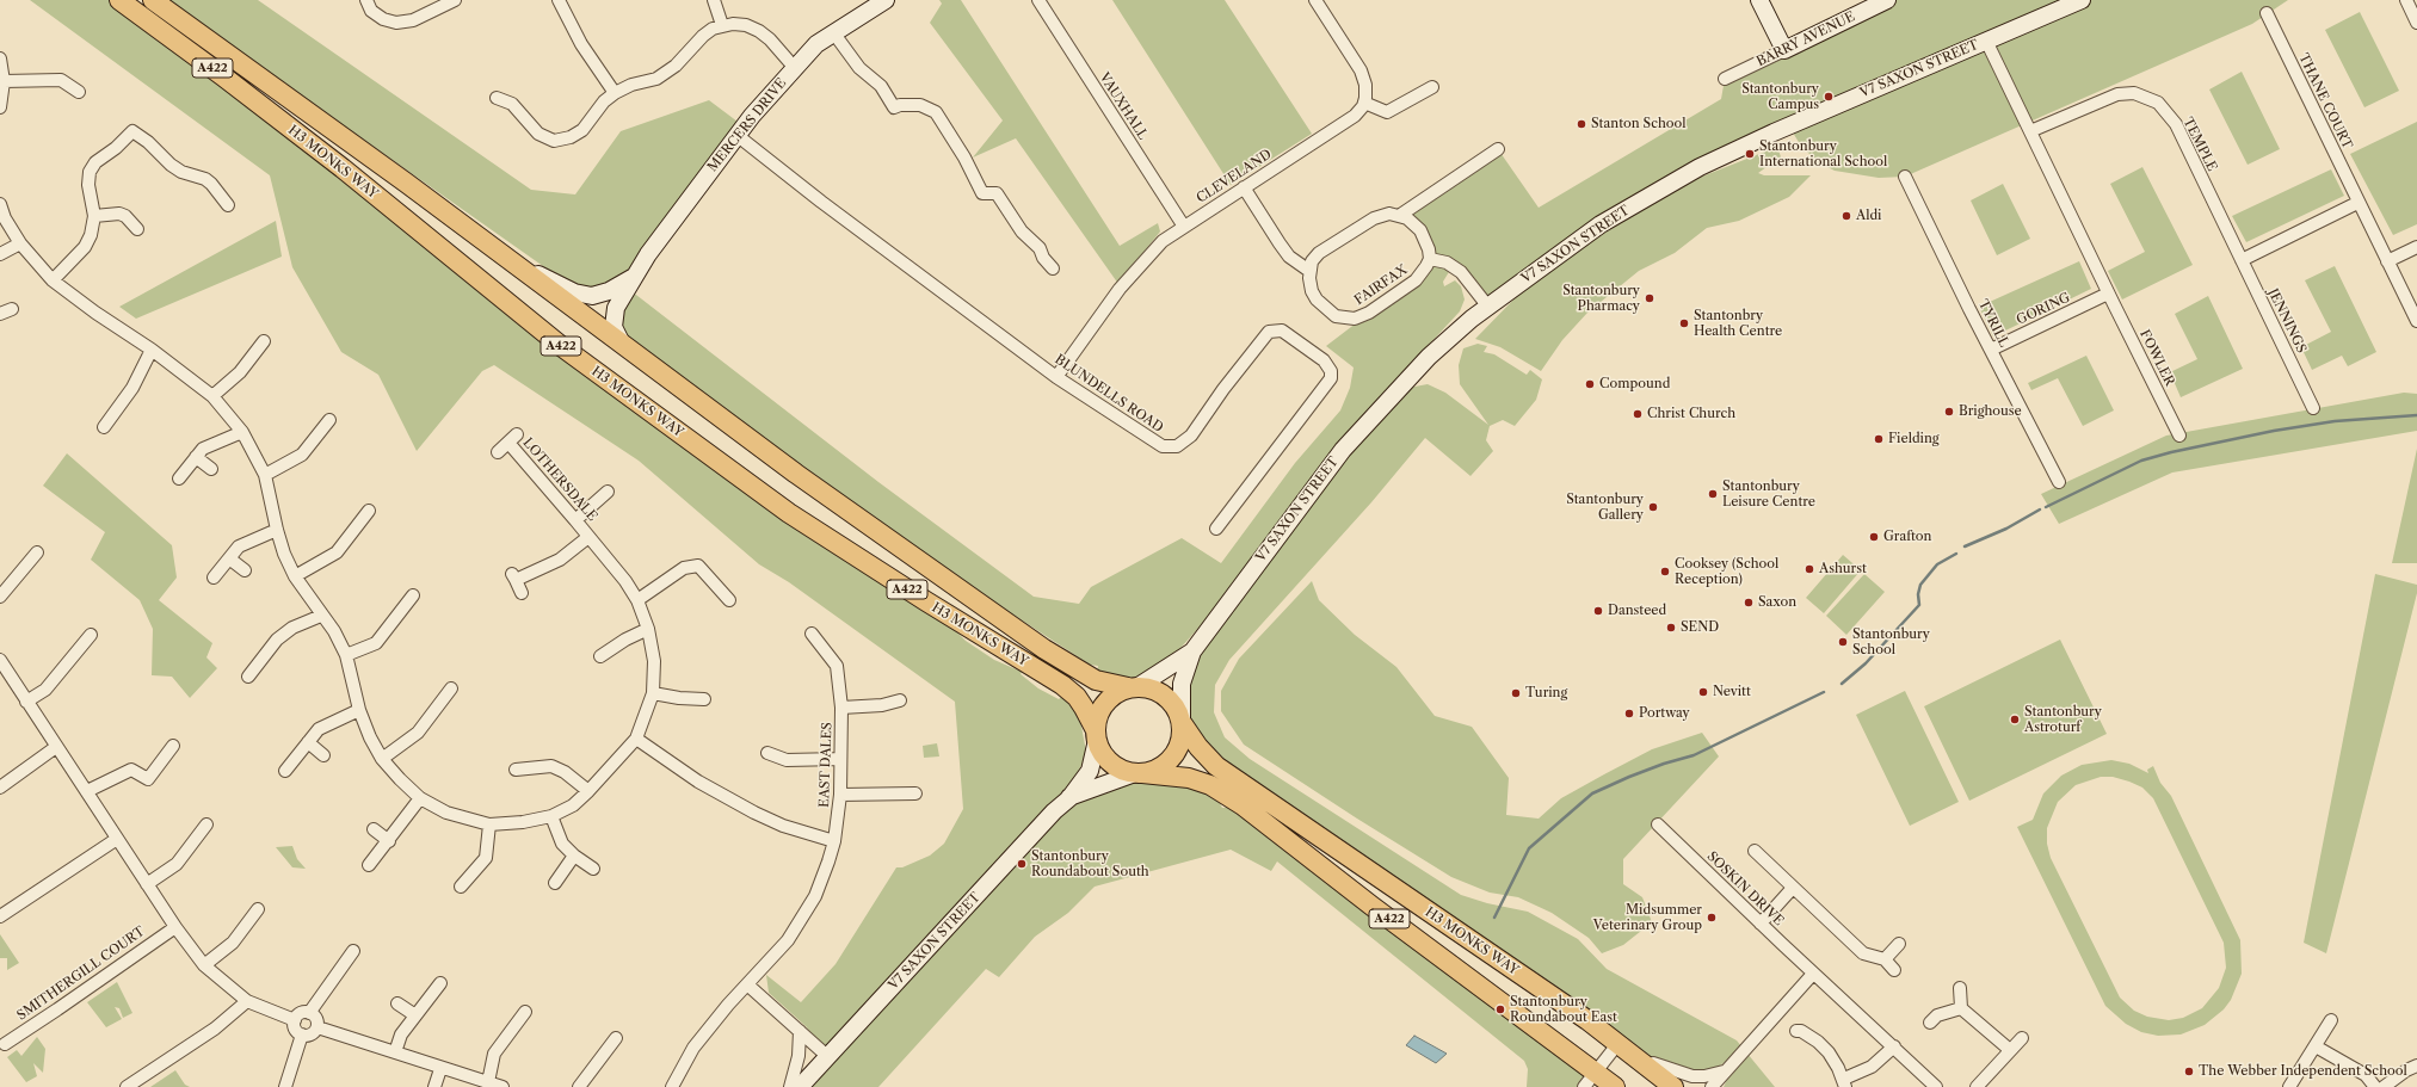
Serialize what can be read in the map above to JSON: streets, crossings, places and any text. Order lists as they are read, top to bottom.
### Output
{
  "streets": {
    "main road": ["A422", "H3 MONKS WAY"],
    "street": [
      "BARRY AVENUE",
      "V7 SAXON STREET",
      "THANE COURT",
      "VAUXHALL",
      "MERCERS DRIVE",
      "TEMPLE",
      "CLEVELAND",
      "FAIRFAX",
      "GORING",
      "JENNINGS",
      "TYRILL",
      "FOWLER",
      "BLUNDELLS ROAD",
      "LOTHERSDALE",
      "EAST DALES",
      "SOSKIN DRIVE",
      "SMITHERGILL COURT"
    ]
  },
  "crossings": [
    ["A422", "V7 SAXON STREET"],
    ["A422", "H3 MONKS WAY"],
    ["V7 SAXON STREET", "H3 MONKS WAY"],
    ["VAUXHALL", "CLEVELAND"],
    ["MERCERS DRIVE", "H3 MONKS WAY"],
    ["MERCERS DRIVE", "BLUNDELLS ROAD"],
    ["TEMPLE", "JENNINGS"],
    ["CLEVELAND", "BLUNDELLS ROAD"],
    ["GORING", "TYRILL"],
    ["GORING", "FOWLER"]
  ],
  "places": [
    "Stantonbury Campus",
    "Stanton School",
    "Stantonbury International School",
    "Aldi",
    "Stantonbury Pharmacy",
    "Stantonbry Health Centre",
    "Compound",
    "Brighouse",
    "Christ Church",
    "Fielding",
    "Stantonbury Leisure Centre",
    "Stantonbury Gallery",
    "Grafton",
    "Ashurst",
    "Cooksey (School Reception)",
    "Saxon",
    "Dansteed",
    "SEND",
    "Stantonbury School",
    "Nevitt",
    "Turing",
    "Portway",
    "Stantonbury Astroturf",
    "Stantonbury Roundabout South",
    "Midsummer Veterinary Group",
    "Stantonbury Roundabout East",
    "The Webber Independent School"
  ]
}
